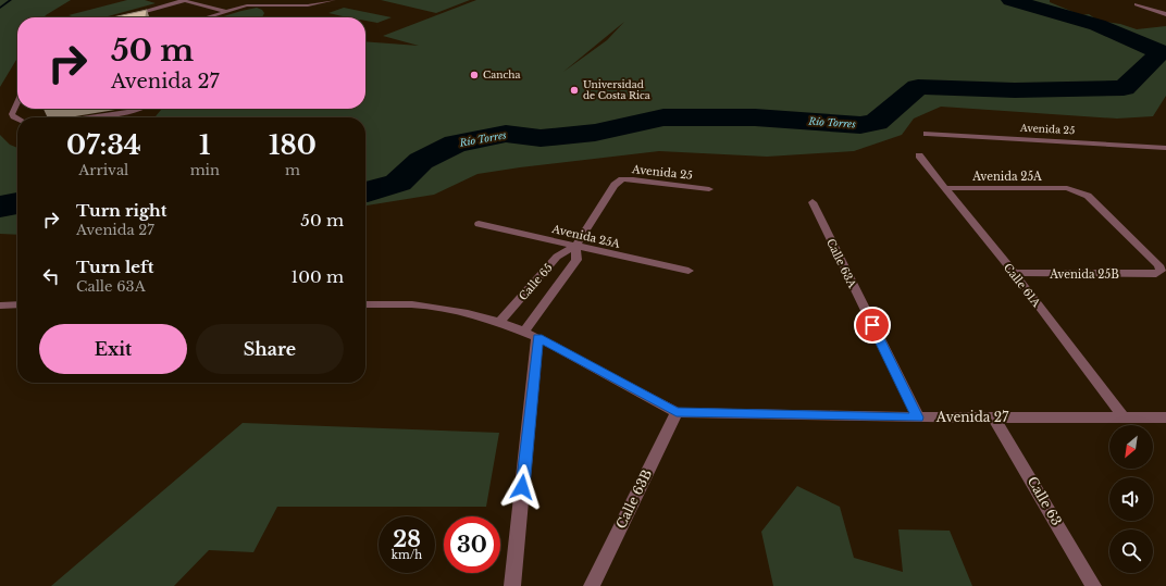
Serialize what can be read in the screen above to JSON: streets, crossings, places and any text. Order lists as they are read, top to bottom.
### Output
{
  "streets": {
    "street": [
      "Avenida 25",
      "Avenida 25A",
      "Calle 63A",
      "Avenida 25B",
      "Calle 65",
      "Calle 61A",
      "Avenida 27",
      "Calle 63B",
      "Calle 63"
    ]
  },
  "crossings": [
    ["Avenida 25", "Calle 65"],
    ["Avenida 25A", "Avenida 25B"],
    ["Avenida 25A", "Calle 65"],
    ["Avenida 25A", "Calle 61A"],
    ["Calle 63A", "Avenida 27"],
    ["Avenida 25B", "Calle 61A"],
    ["Calle 65", "Avenida 27"],
    ["Calle 61A", "Avenida 27"],
    ["Avenida 27", "Calle 63B"],
    ["Avenida 27", "Calle 63"]
  ],
  "water": ["Río Torres"],
  "places": ["Cancha", "Universidad de Costa Rica"],
  "north": "bottom left",
  "page": {
    "turn": ["50 m", "Avenida 27"],
    "eta": [
      "07:34",
      "Arrival",
      "1",
      "min",
      "180",
      "m"
    ],
    "list": [
      {
        "name": "Turn right",
        "note": "Avenida 27",
        "value": "50 m"
      },
      {
        "name": "Turn left",
        "note": "Calle 63A",
        "value": "100 m"
      }
    ],
    "buttons": ["Exit", "Share"],
    "speed": "28 km/h",
    "limit": "30"
  }
}
